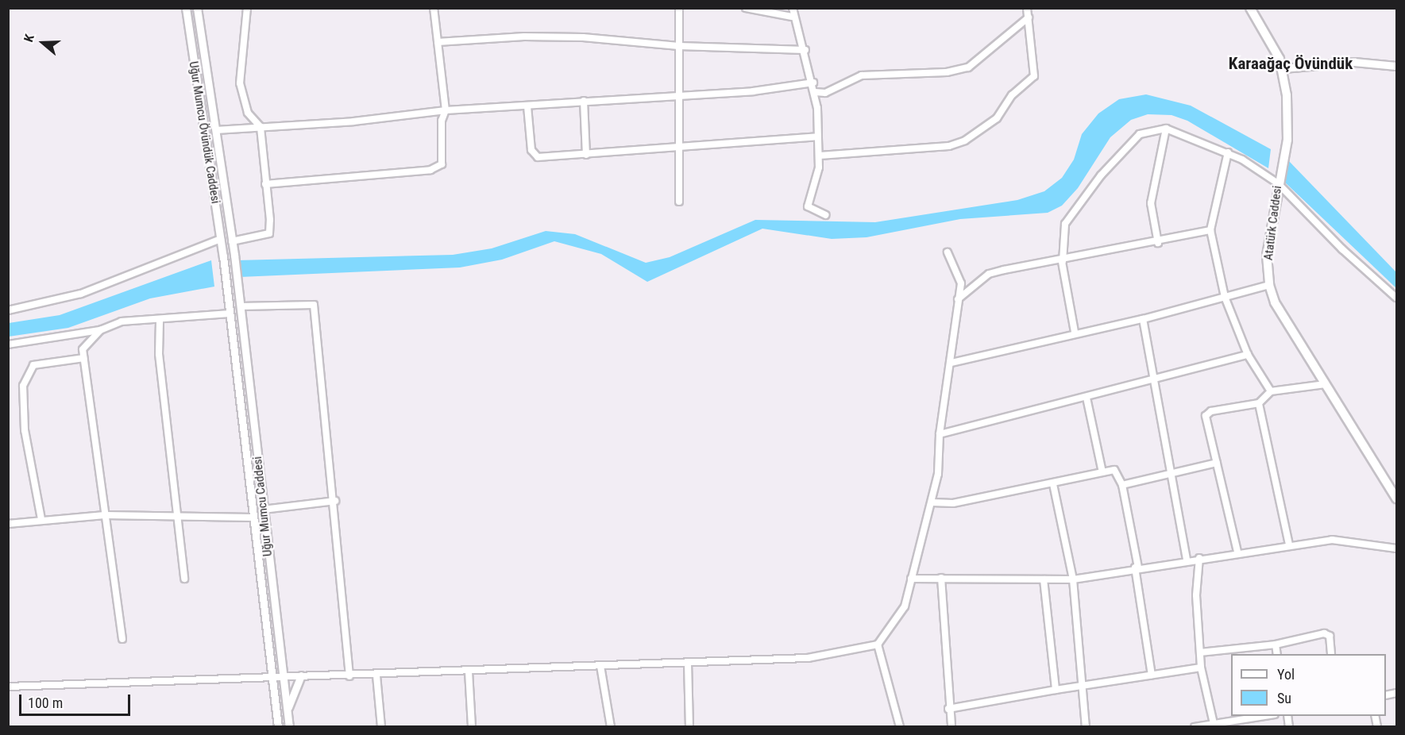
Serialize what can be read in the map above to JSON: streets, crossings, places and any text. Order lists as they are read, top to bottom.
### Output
{
  "streets": {
    "main road": ["Atatürk Caddesi"],
    "street": ["Uğur Mumcu Övündük Caddesi", "Uğur Mumcu Caddesi"]
  },
  "crossings": [
    ["Uğur Mumcu Övündük Caddesi", "Uğur Mumcu Caddesi"]
  ],
  "districts": ["Karaağaç Övündük"],
  "legend": ["Yol", "Su"],
  "scale_bar": "100 m",
  "north": "left"
}
